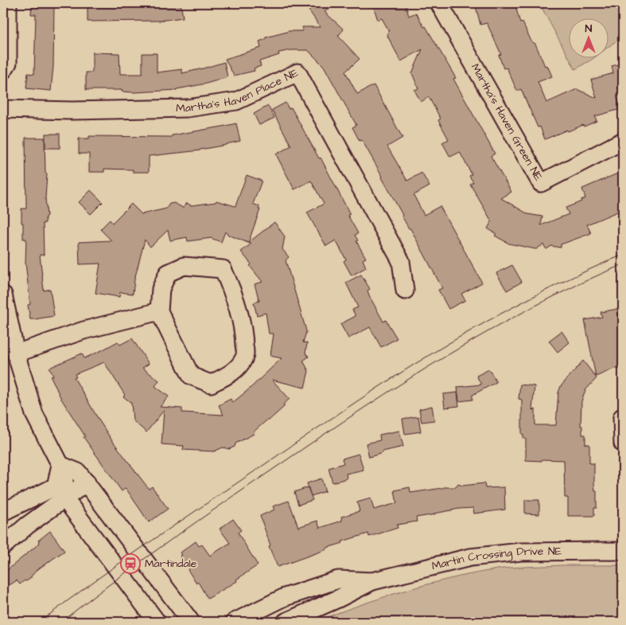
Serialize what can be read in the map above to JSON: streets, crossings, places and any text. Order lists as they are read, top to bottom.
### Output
{
  "streets": {
    "street": ["Martha's Haven Place NE", "Martha's Haven Green NE", "Martin Crossing Drive NE"]
  },
  "places": {
    "station": ["Martindale"]
  },
  "north": "top"
}
